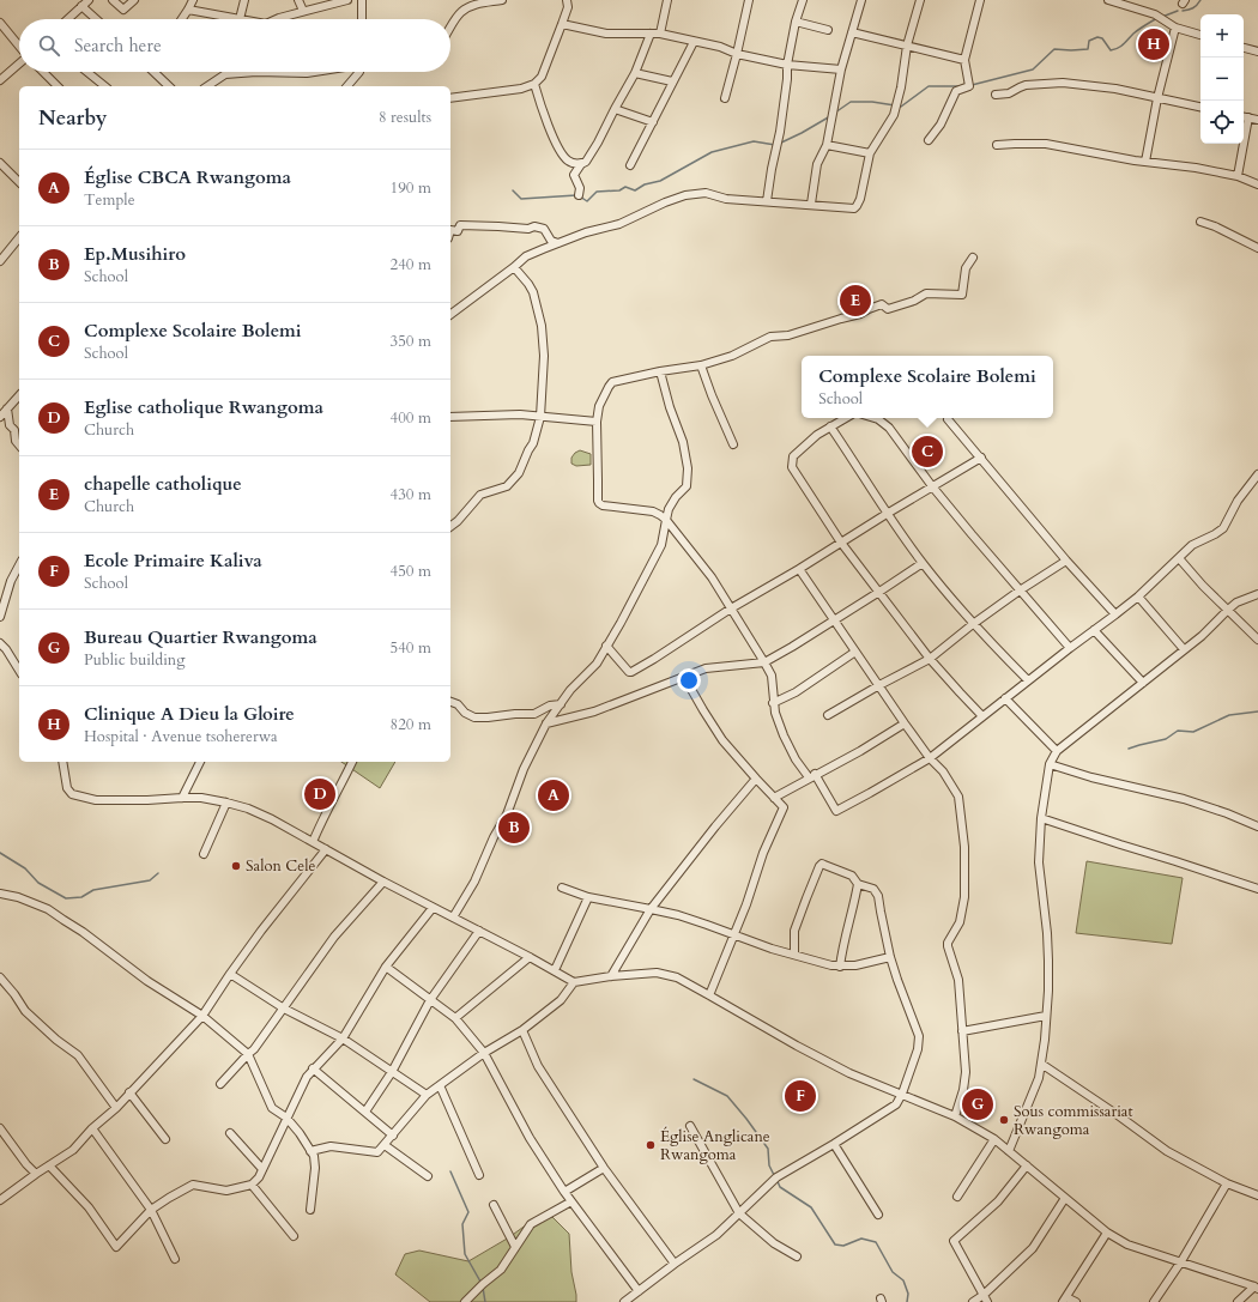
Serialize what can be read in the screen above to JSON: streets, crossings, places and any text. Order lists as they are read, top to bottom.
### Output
{
  "places": ["Salon Cele", "Sous commissariat Rwangoma", "Église Anglicane Rwangoma"],
  "page": {
    "map_buttons": ["+", "−"],
    "search": "Search here",
    "pins": [
      "H",
      "E",
      "C",
      "D",
      "A",
      "B",
      "F",
      "G"
    ],
    "heading": ["Nearby", "8 results"],
    "list": [
      {
        "mark": "A",
        "name": "Église CBCA Rwangoma",
        "note": "Temple",
        "value": "190 m"
      },
      {
        "mark": "B",
        "name": "Ep.Musihiro",
        "note": "School",
        "value": "240 m"
      },
      {
        "mark": "C",
        "name": "Complexe Scolaire Bolemi",
        "note": "School",
        "value": "350 m"
      },
      {
        "mark": "D",
        "name": "Eglise catholique Rwangoma",
        "note": "Church",
        "value": "400 m"
      },
      {
        "mark": "E",
        "name": "chapelle catholique",
        "note": "Church",
        "value": "430 m"
      },
      {
        "mark": "F",
        "name": "Ecole Primaire Kaliva",
        "note": "School",
        "value": "450 m"
      },
      {
        "mark": "G",
        "name": "Bureau Quartier Rwangoma",
        "note": "Public building",
        "value": "540 m"
      },
      {
        "mark": "H",
        "name": "Clinique A Dieu la Gloire",
        "note": "Hospital · Avenue tsohererwa",
        "value": "820 m"
      }
    ],
    "popup": ["Complexe Scolaire Bolemi", "School"]
  }
}
